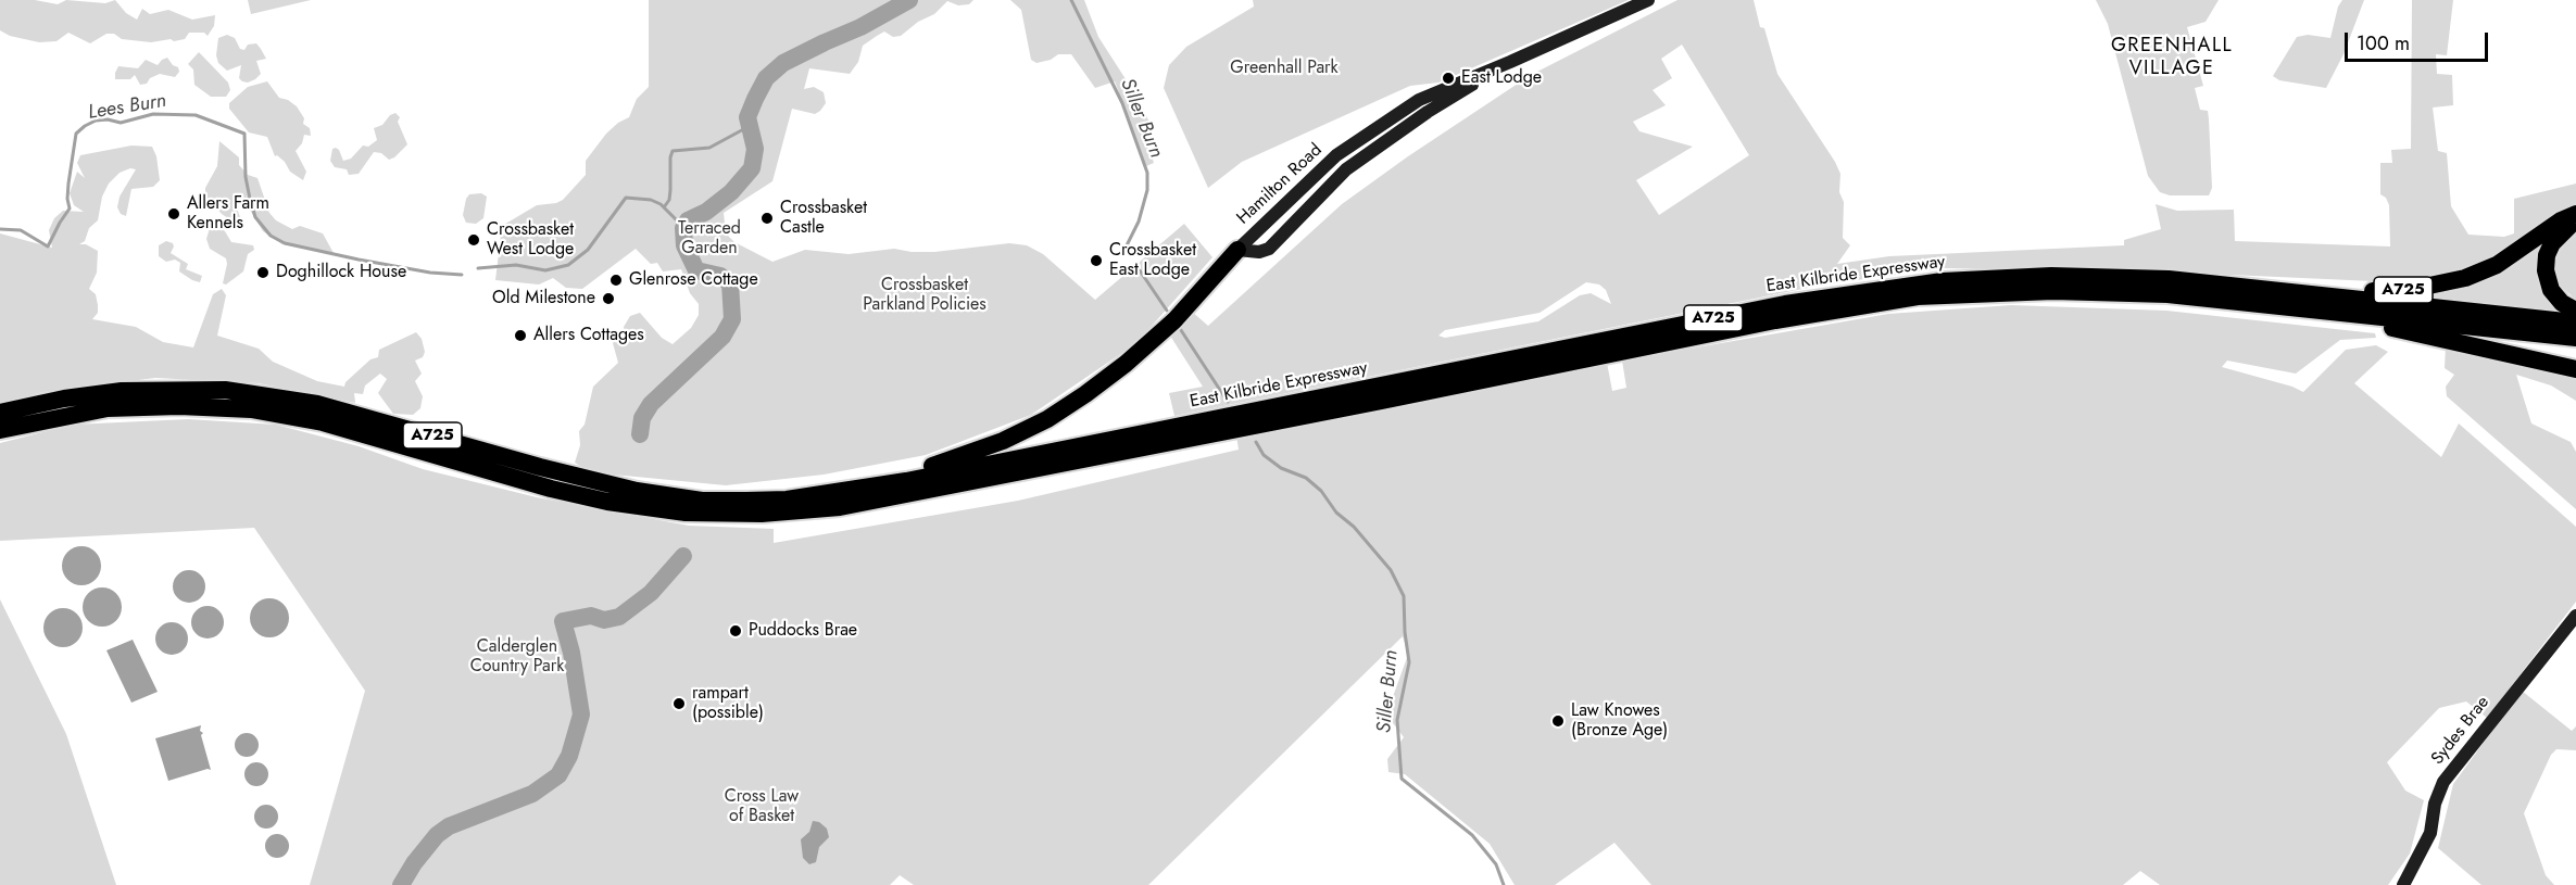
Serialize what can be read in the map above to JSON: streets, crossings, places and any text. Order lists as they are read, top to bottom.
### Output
{
  "streets": {
    "highway": ["East Kilbride Expressway", "A725"],
    "main road": ["Hamilton Road", "Sydes Brae"]
  },
  "crossings": [
    ["East Kilbride Expressway", "A725"]
  ],
  "districts": ["GREENHALL VILLAGE"],
  "water": ["Lees Burn", "Siller Burn"],
  "parks": [
    "Greenhall Park",
    "Terraced Garden",
    "Crossbasket Parkland Policies",
    "Calderglen Country Park",
    "Cross Law of Basket"
  ],
  "places": [
    "East Lodge",
    "Allers Farm Kennels",
    "Crossbasket Castle",
    "Crossbasket West Lodge",
    "Crossbasket East Lodge",
    "Doghillock House",
    "Glenrose Cottage",
    "Old Milestone",
    "Allers Cottages",
    "Puddocks Brae",
    "rampart (possible)",
    "Law Knowes (Bronze Age)"
  ],
  "scale_bar": "100 m"
}
